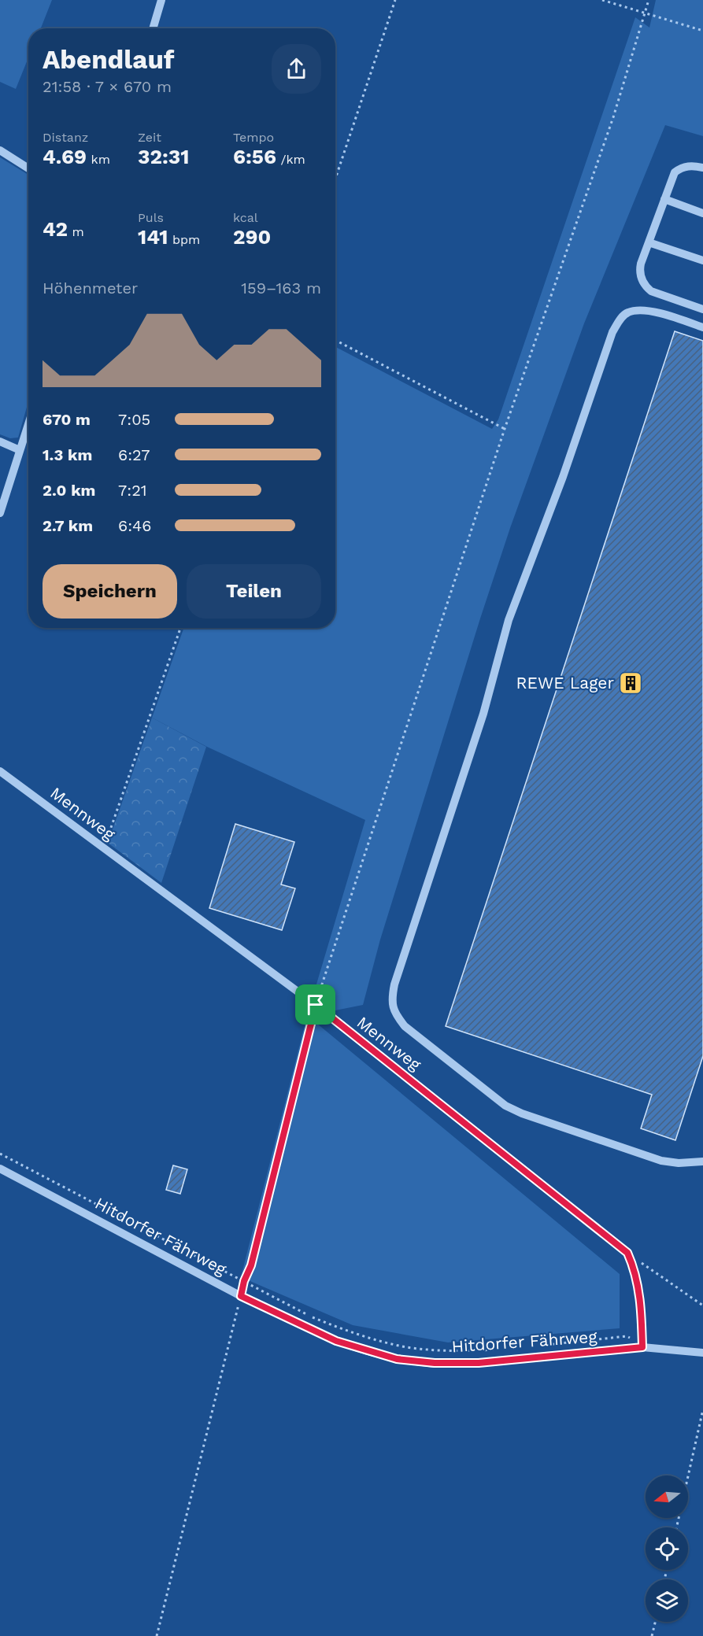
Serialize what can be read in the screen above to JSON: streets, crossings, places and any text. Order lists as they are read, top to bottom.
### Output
{
  "streets": {
    "street": ["Mennweg", "Hitdorfer Fährweg"]
  },
  "places": {
    "building": ["REWE Lager"]
  },
  "north": "left",
  "page": {
    "heading": ["Abendlauf", "21:58 · 7 × 670 m"],
    "stats": [
      ["Distanz", "4.69 km"],
      ["Zeit", "32:31"],
      ["Tempo", "6:56 /km"],
      ["42 m"],
      ["Puls", "141 bpm"],
      ["kcal", "290"]
    ],
    "chart": ["Höhenmeter", "159–163 m"],
    "list": [
      {
        "name": "670 m",
        "note": "7:05"
      },
      {
        "name": "1.3 km",
        "note": "6:27"
      },
      {
        "name": "2.0 km",
        "note": "7:21"
      },
      {
        "name": "2.7 km",
        "note": "6:46"
      }
    ],
    "buttons": ["Speichern", "Teilen"]
  }
}
